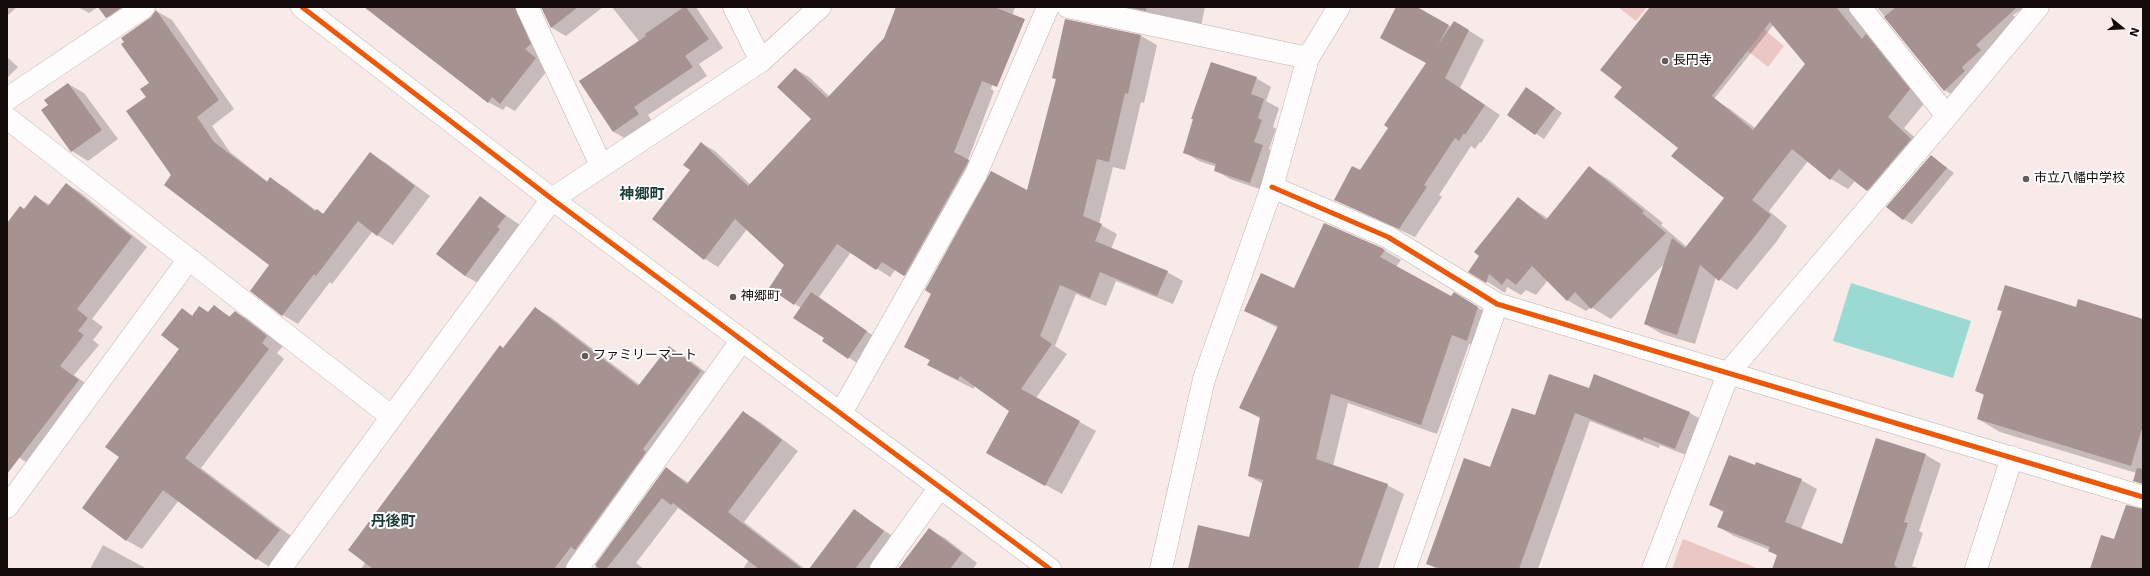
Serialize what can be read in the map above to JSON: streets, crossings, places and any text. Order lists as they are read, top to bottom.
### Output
{
  "districts": ["神郷町", "丹後町"],
  "places": [
    "長円寺",
    "市立八幡中学校",
    "神郷町",
    "ファミリーマート"
  ],
  "north": "right"
}
